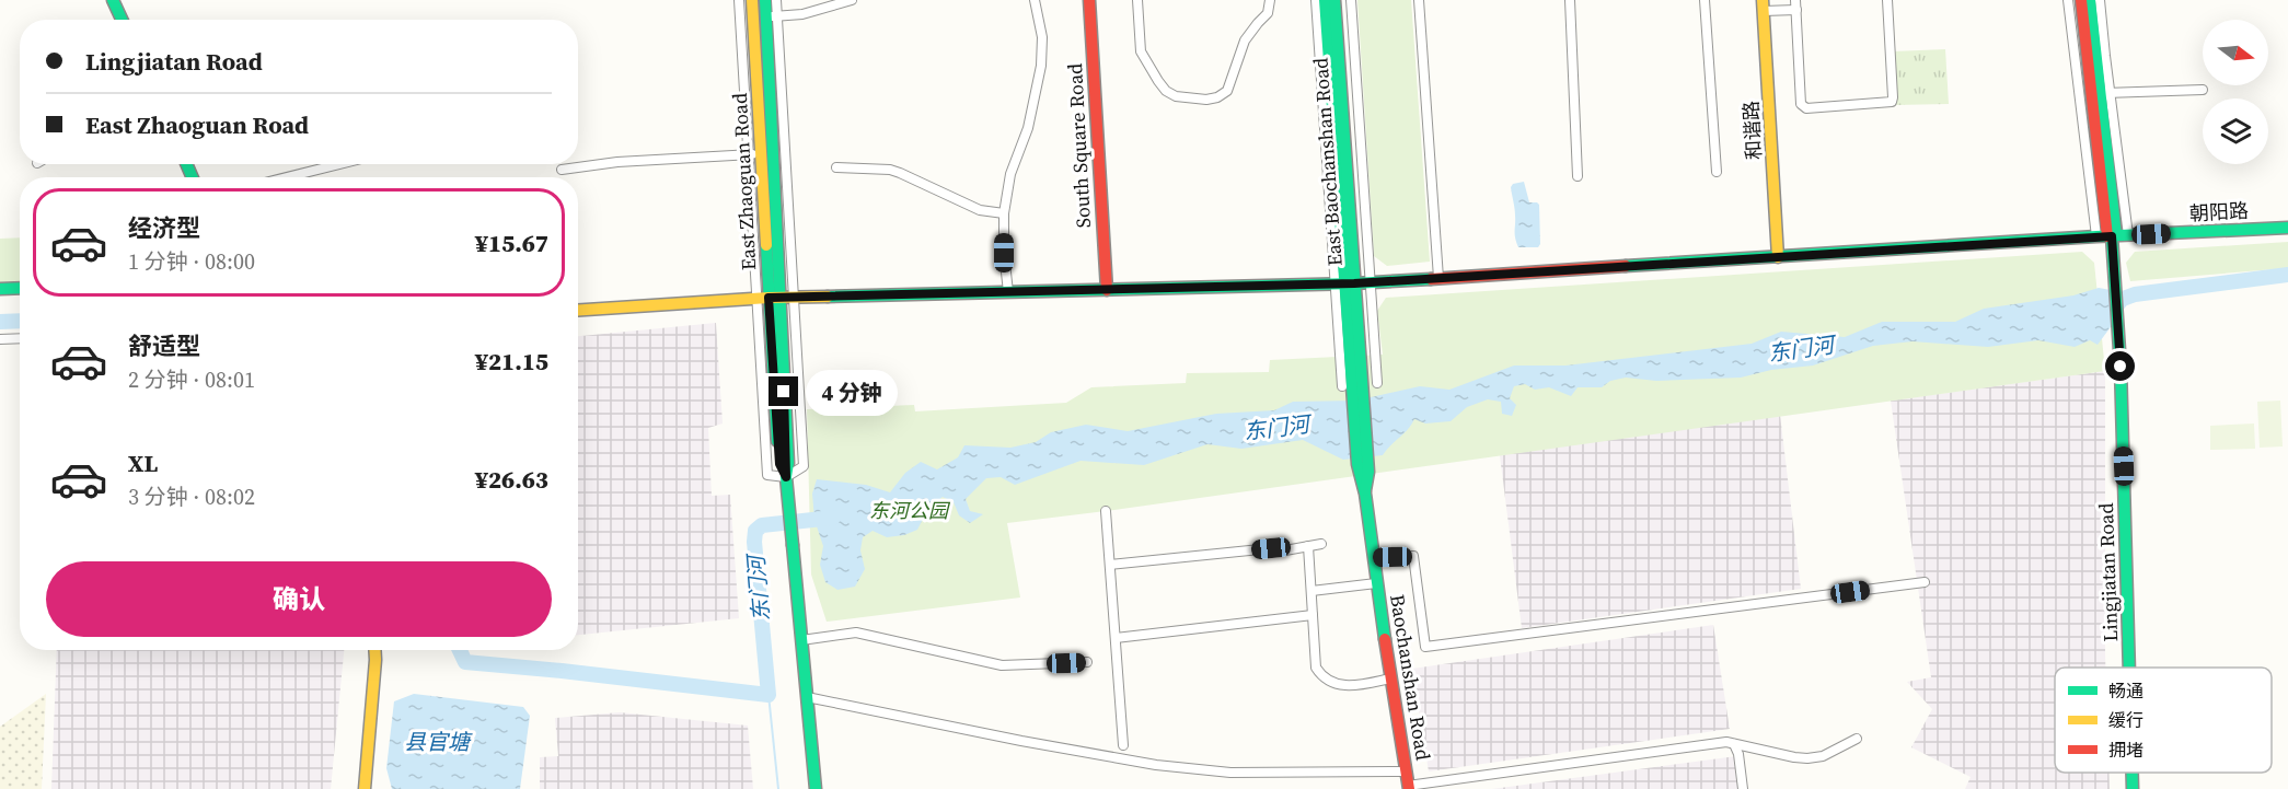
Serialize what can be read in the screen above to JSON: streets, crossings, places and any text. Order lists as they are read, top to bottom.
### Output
{
  "streets": {
    "main road": [
      "和谐路",
      "South Square Road",
      "East Baochanshan Road",
      "East Zhaoguan Road",
      "朝阳路",
      "Lingjiatan Road",
      "Baochanshan Road"
    ]
  },
  "crossings": [
    ["和谐路", "朝阳路"],
    ["South Square Road", "朝阳路"],
    ["East Baochanshan Road", "朝阳路"],
    ["East Baochanshan Road", "Baochanshan Road"],
    ["East Zhaoguan Road", "朝阳路"],
    ["朝阳路", "Lingjiatan Road"]
  ],
  "water": ["东门河", "县官塘"],
  "parks": ["东河公园"],
  "legend": ["畅通", "缓行", "拥堵"],
  "north": "right",
  "page": {
    "banner": ["Lingjiatan Road", "East Zhaoguan Road"],
    "list": [
      {
        "name": "经济型",
        "note": "1 分钟 · 08:00",
        "value": "¥15.67"
      },
      {
        "name": "舒适型",
        "note": "2 分钟 · 08:01",
        "value": "¥21.15"
      },
      {
        "name": "XL",
        "note": "3 分钟 · 08:02",
        "value": "¥26.63"
      }
    ],
    "bubble": "4 分钟",
    "buttons": "确认"
  }
}
